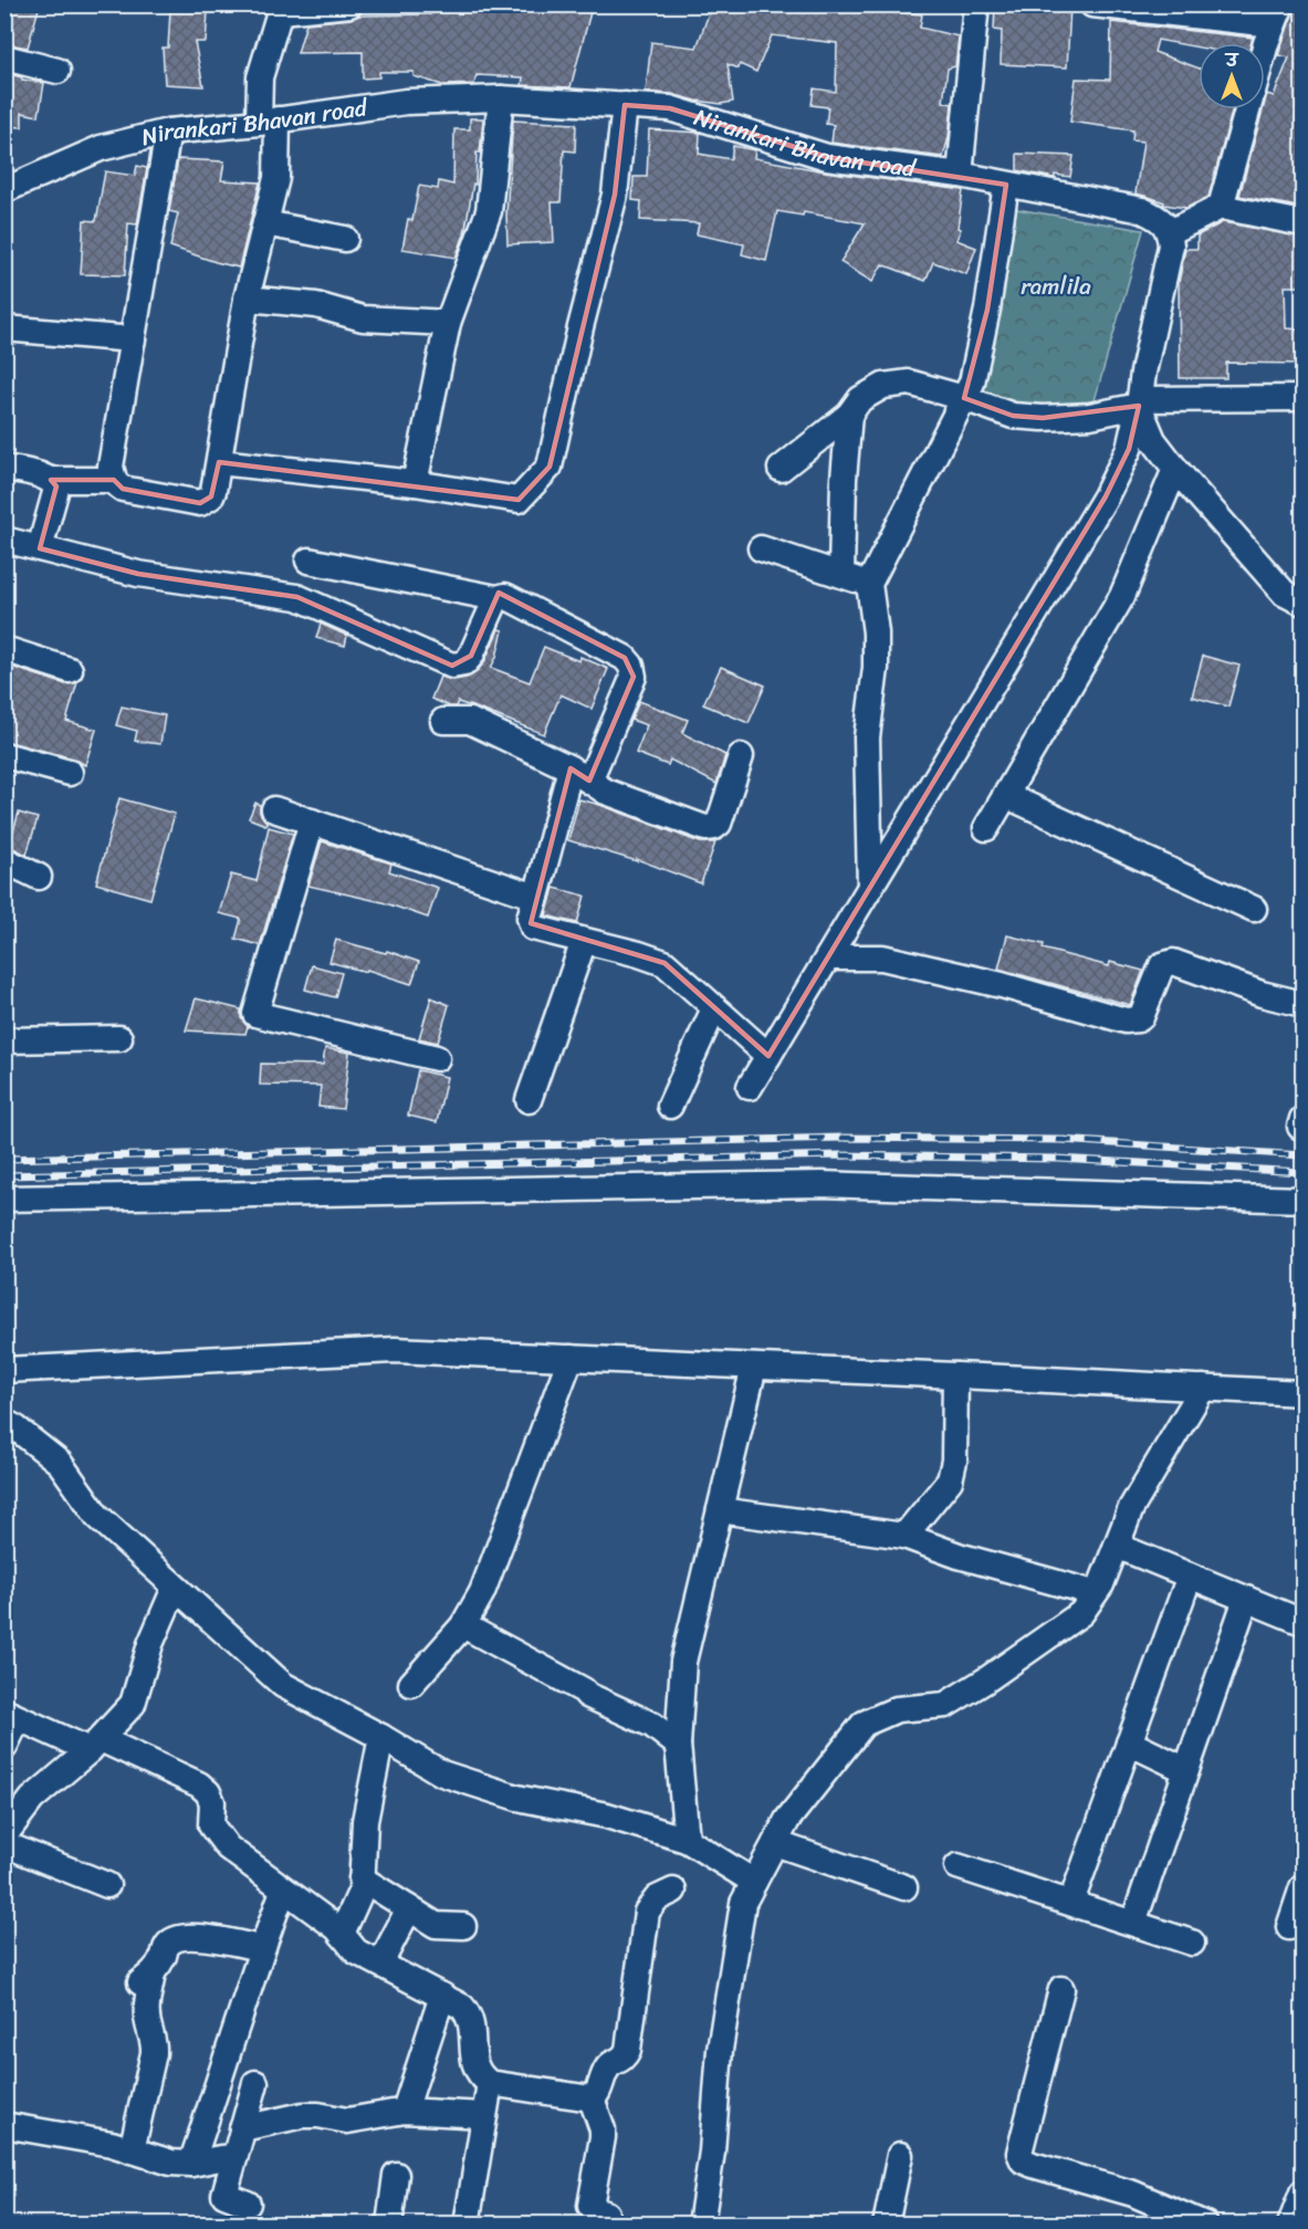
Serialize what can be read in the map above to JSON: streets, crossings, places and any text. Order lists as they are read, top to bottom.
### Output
{
  "streets": {
    "street": ["Nirankari Bhavan road"]
  },
  "parks": ["ramlila"],
  "north": "top"
}
